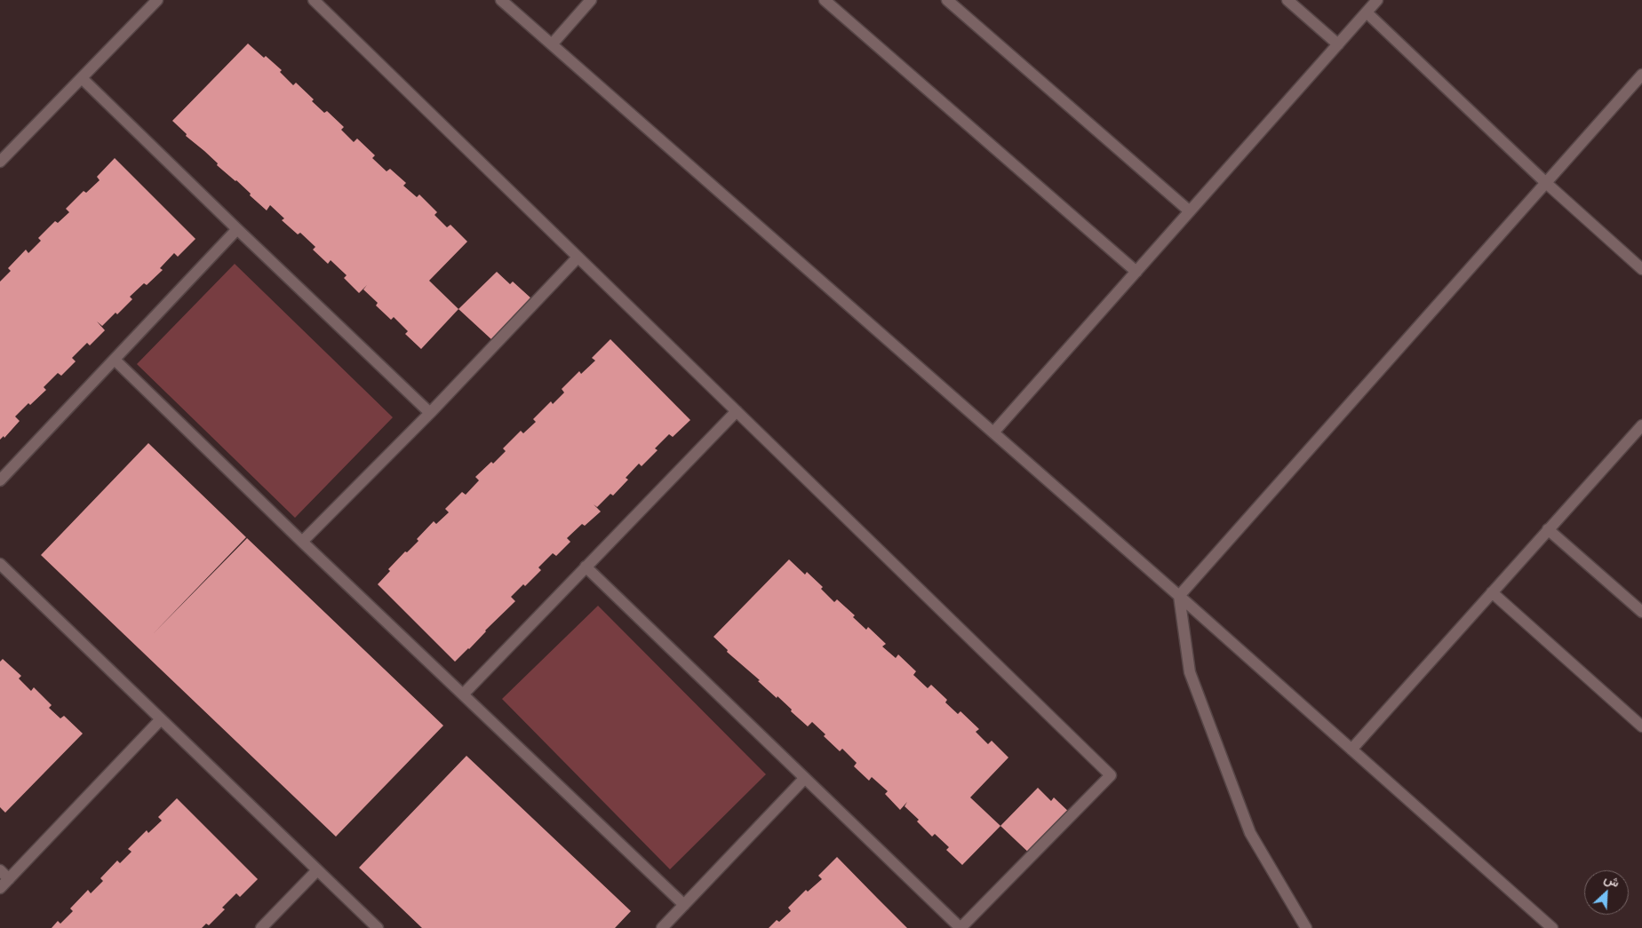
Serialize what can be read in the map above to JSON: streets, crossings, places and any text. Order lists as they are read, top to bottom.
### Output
{
  "north": "top right"
}
